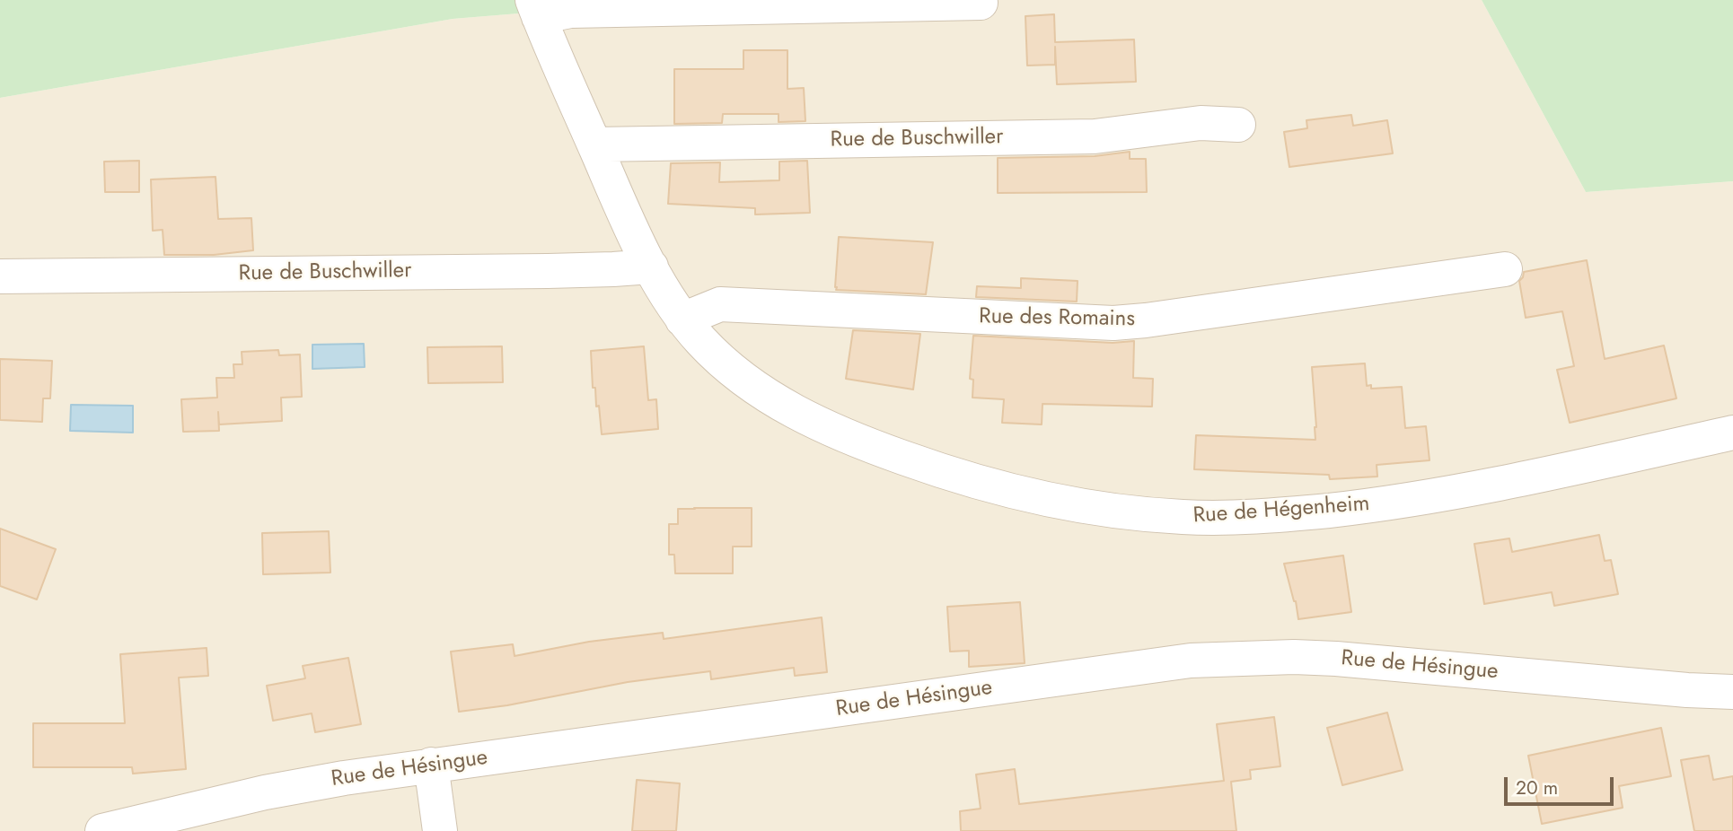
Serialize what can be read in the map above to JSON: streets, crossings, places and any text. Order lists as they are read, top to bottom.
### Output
{
  "streets": {
    "street": [
      "Rue de Buschwiller",
      "Rue des Romains",
      "Rue de Hégenheim",
      "Rue de Hésingue"
    ]
  },
  "crossings": [
    ["Rue de Buschwiller", "Rue de Hégenheim"],
    ["Rue des Romains", "Rue de Hégenheim"]
  ],
  "scale_bar": "20 m"
}
